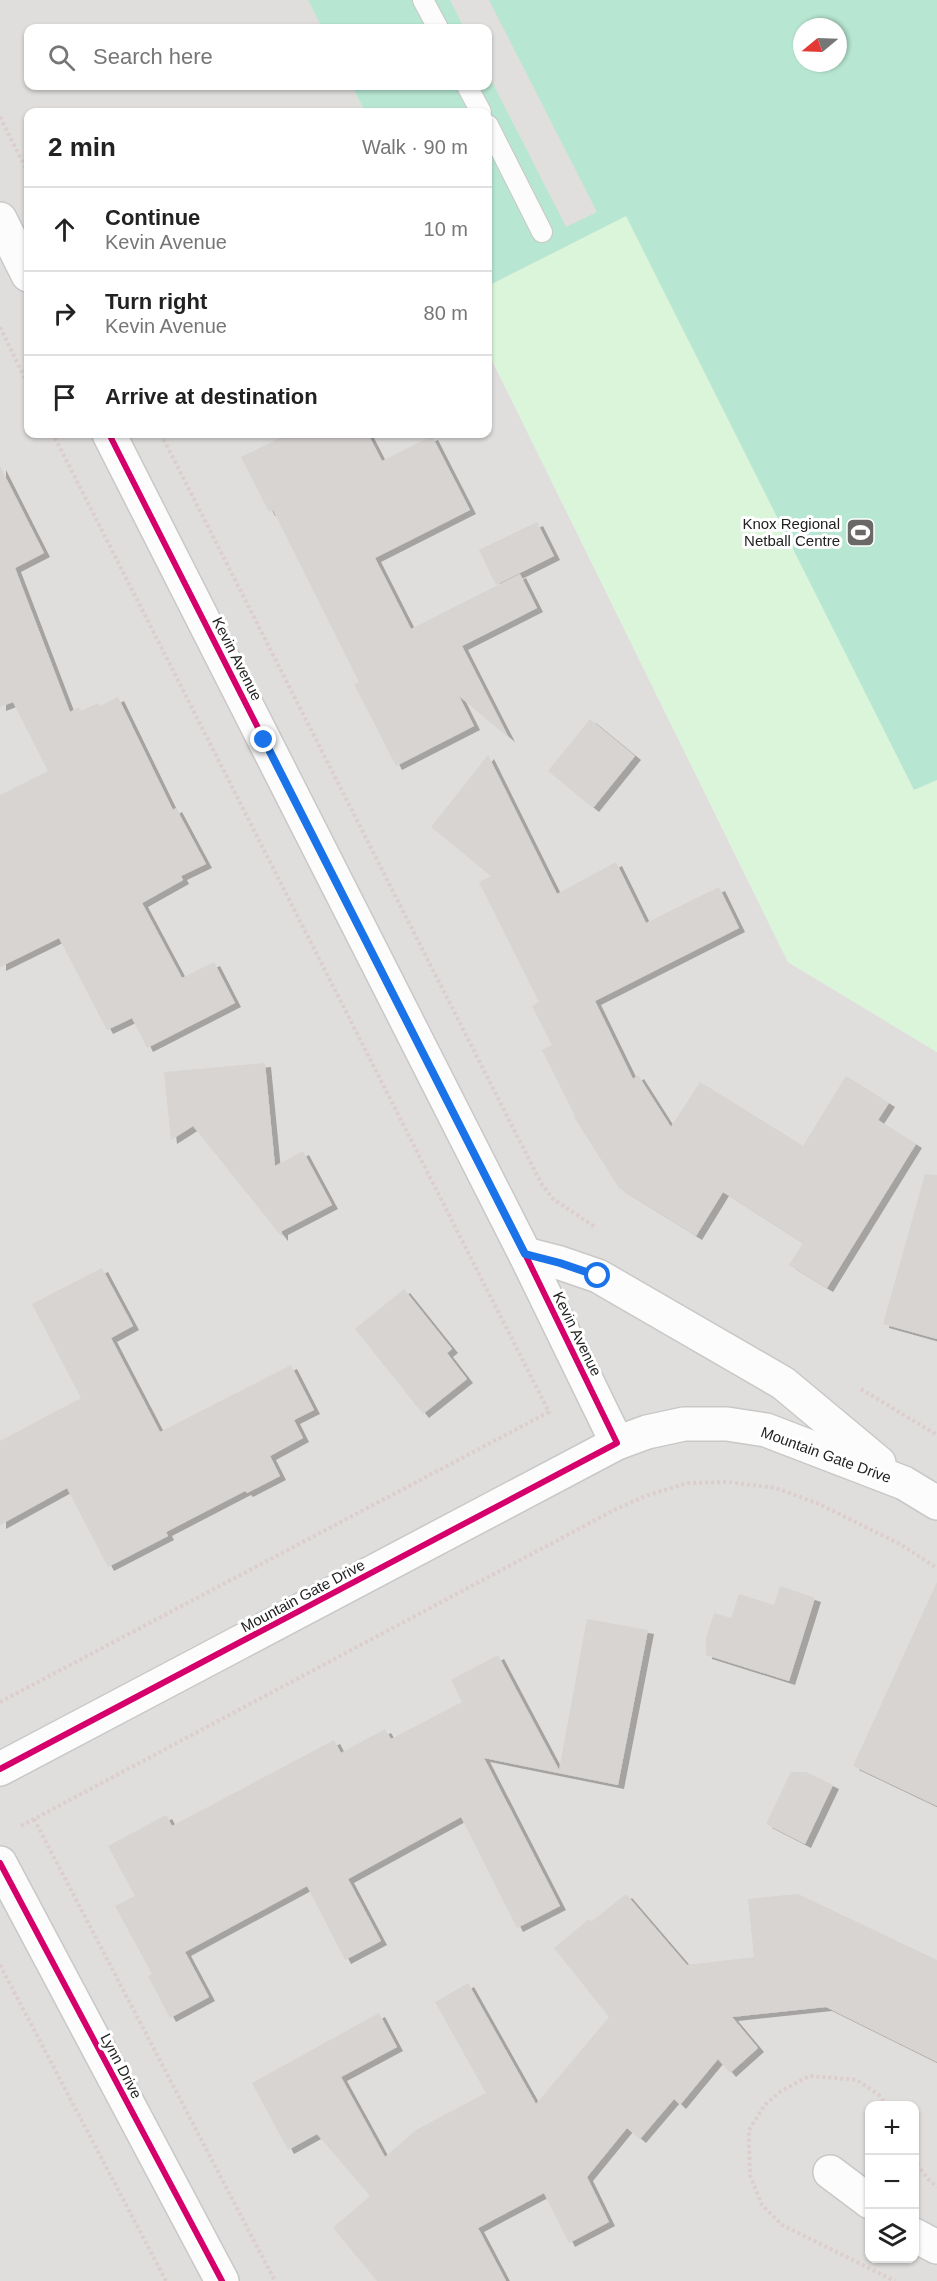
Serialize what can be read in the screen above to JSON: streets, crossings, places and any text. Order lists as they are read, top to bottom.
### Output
{
  "streets": {
    "street": ["Kevin Avenue", "Mountain Gate Drive", "Lynn Drive"]
  },
  "crossings": [
    ["Kevin Avenue", "Mountain Gate Drive"]
  ],
  "places": {
    "sports": ["Knox Regional Netball Centre"]
  },
  "north": "left",
  "page": {
    "search": "Search here",
    "heading": ["2 min", "Walk · 90 m"],
    "list": [
      ["Continue", "Kevin Avenue", "10 m"],
      ["Turn right", "Kevin Avenue", "80 m"],
      "Arrive at destination"
    ],
    "map_buttons": ["+", "−"]
  }
}
